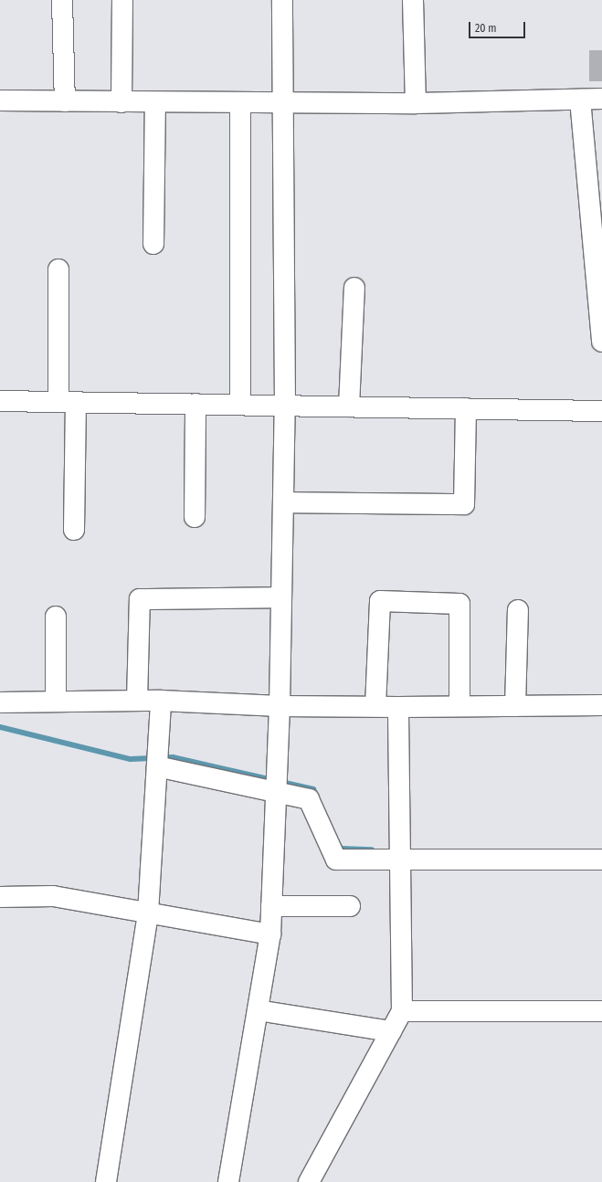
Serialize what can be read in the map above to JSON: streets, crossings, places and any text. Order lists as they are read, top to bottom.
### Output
{
  "scale_bar": "20 m"
}
